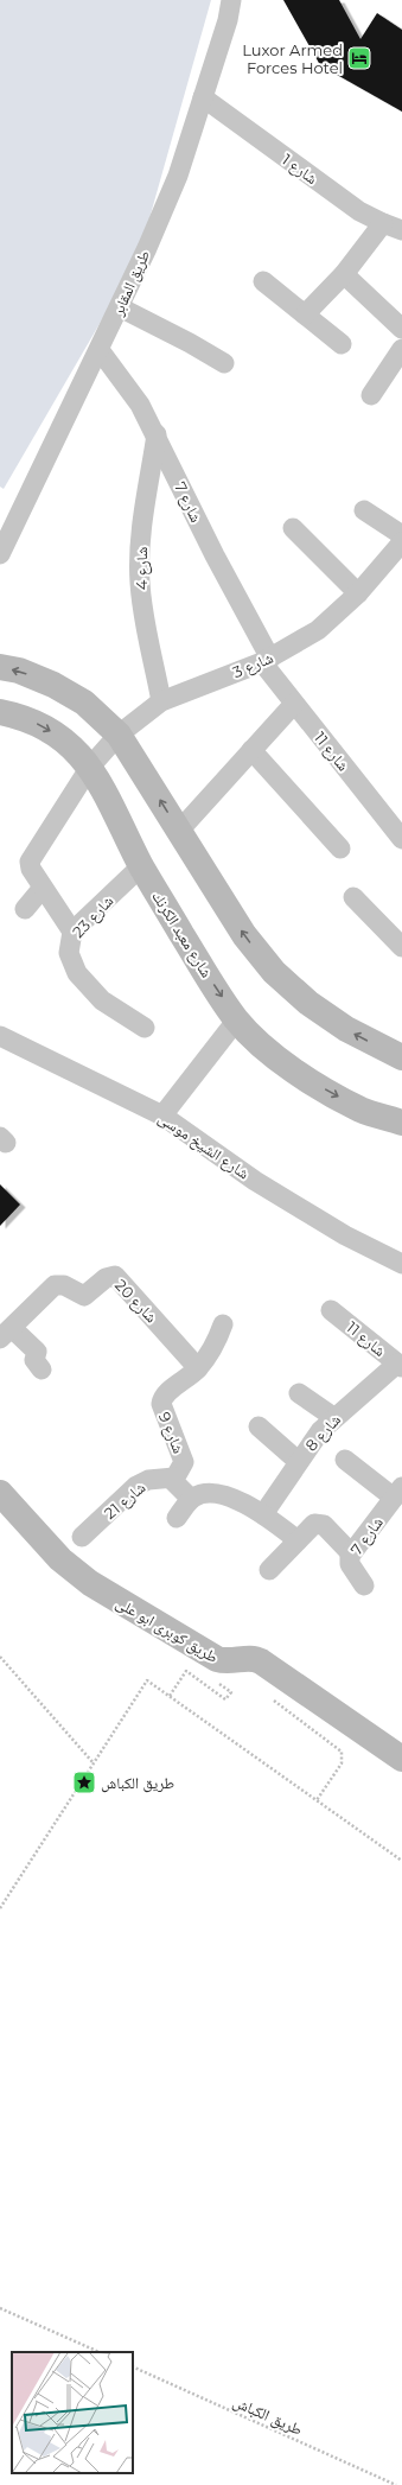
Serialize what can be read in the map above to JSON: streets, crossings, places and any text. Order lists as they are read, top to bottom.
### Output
{
  "streets": {
    "street": [
      "شارع 1",
      "طريق المقابر",
      "شارع 7",
      "شارع 4",
      "شارع 3",
      "شارع 11",
      "شارع 23",
      "شارع معبد الكرنك",
      "شارع الشيخ موسى",
      "شارع 20",
      "شارع 9",
      "شارع 8",
      "شارع 21",
      "طريق كوبرى ابو على"
    ],
    "path": ["طريق الكباش"]
  },
  "crossings": [
    ["شارع 1", "طريق المقابر"],
    ["طريق المقابر", "شارع 7"],
    ["شارع 7", "شارع 4"],
    ["شارع 7", "شارع 3"],
    ["شارع 7", "شارع 11"],
    ["شارع 4", "شارع 3"],
    ["شارع 3", "شارع 11"],
    ["شارع 3", "شارع معبد الكرنك"],
    ["شارع 11", "شارع 8"],
    ["شارع 23", "شارع معبد الكرنك"],
    ["شارع 20", "شارع 9"],
    ["شارع 9", "شارع 21"]
  ],
  "places": {
    "hotel": ["Luxor Armed Forces Hotel"],
    "place": ["طريق الكباش"]
  }
}
